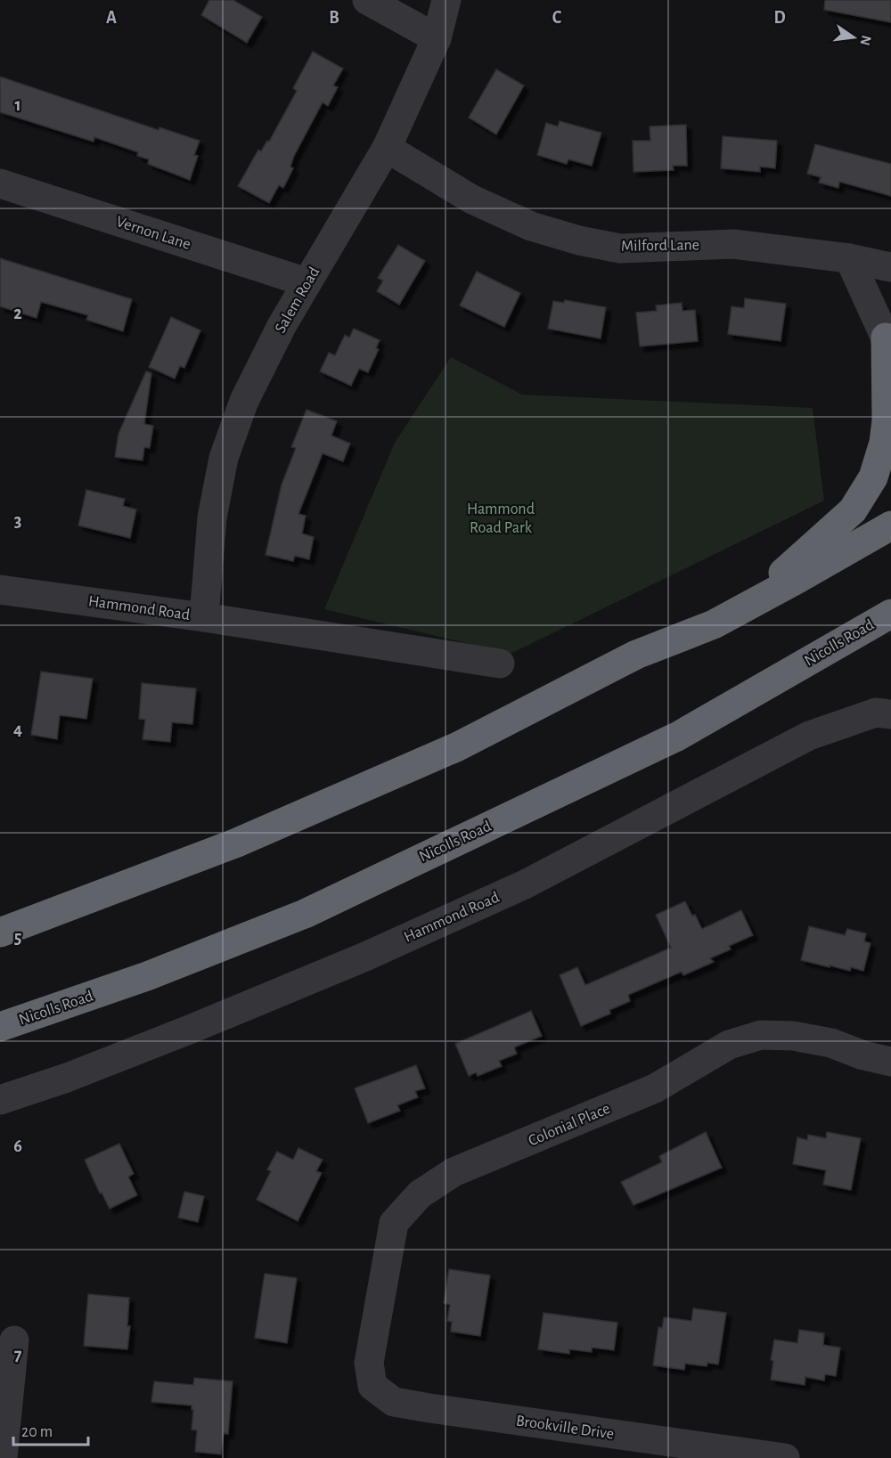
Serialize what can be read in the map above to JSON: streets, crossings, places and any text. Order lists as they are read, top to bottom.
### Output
{
  "streets": {
    "highway": ["Nicolls Road"],
    "street": [
      "Vernon Lane",
      "Milford Lane",
      "Salem Road",
      "Hammond Road",
      "Colonial Place",
      "Brookville Drive"
    ]
  },
  "crossings": [
    ["Vernon Lane", "Salem Road"],
    ["Milford Lane", "Salem Road"],
    ["Salem Road", "Hammond Road"],
    ["Colonial Place", "Brookville Drive"]
  ],
  "parks": ["Hammond Road Park"],
  "scale_bar": "20 m",
  "north": "right",
  "grid": {
    "columns": [
      "A",
      "B",
      "C",
      "D"
    ],
    "rows": [
      "1",
      "2",
      "3",
      "4",
      "5",
      "6",
      "7"
    ]
  }
}
